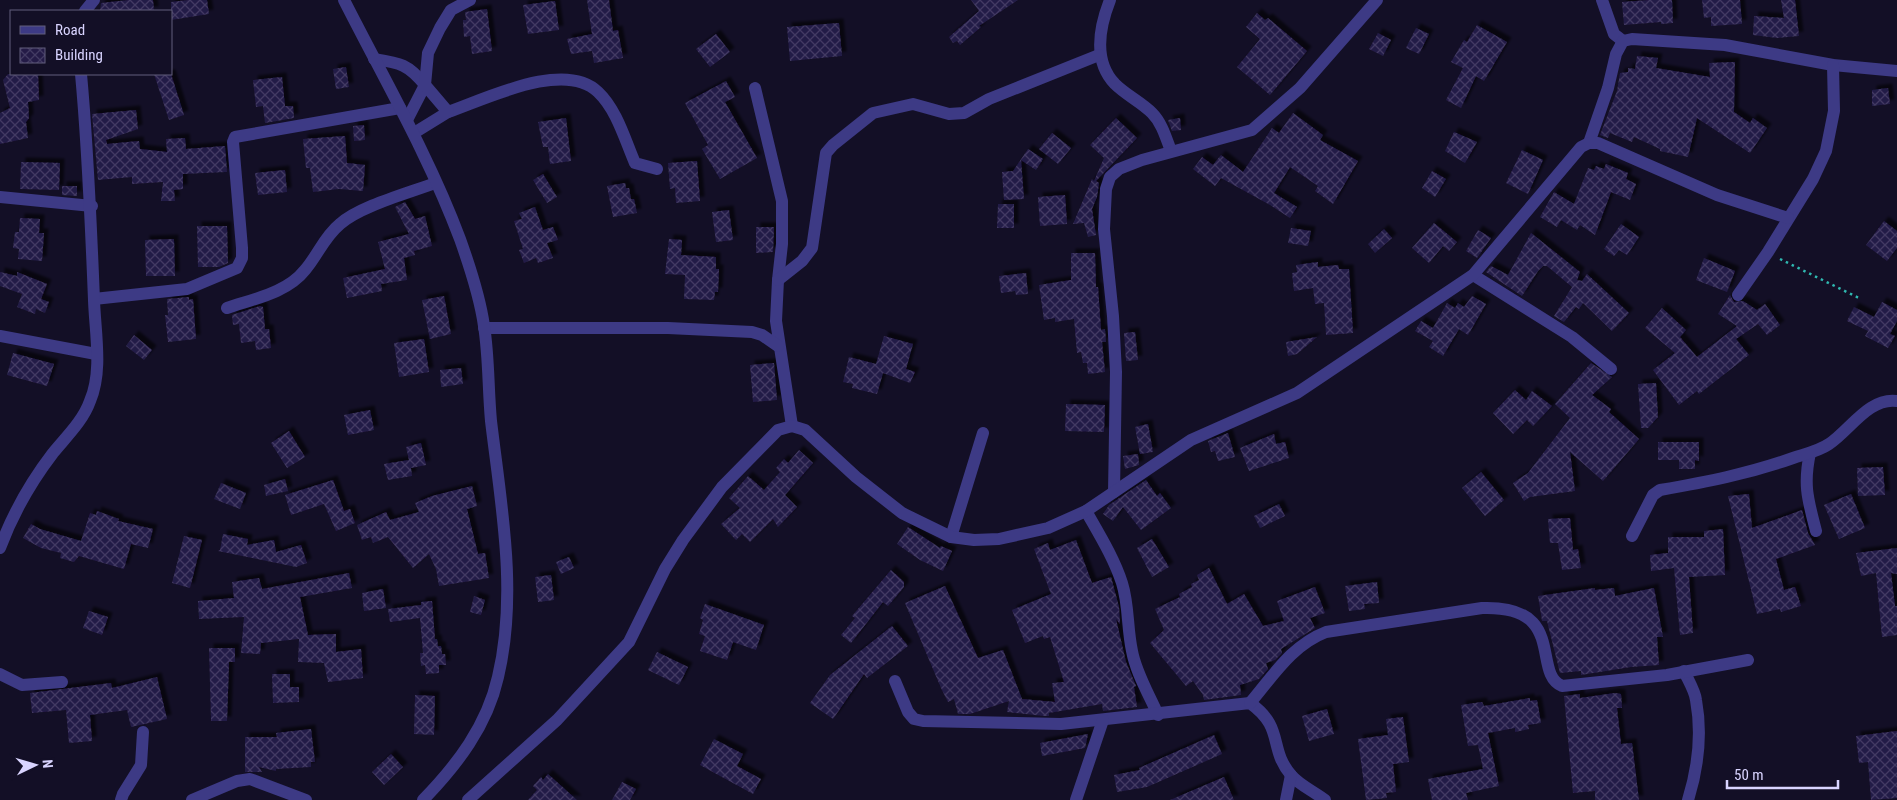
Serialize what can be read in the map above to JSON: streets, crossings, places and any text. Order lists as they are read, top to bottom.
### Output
{
  "legend": ["Road", "Building"],
  "scale_bar": "50 m",
  "north": "right"
}
